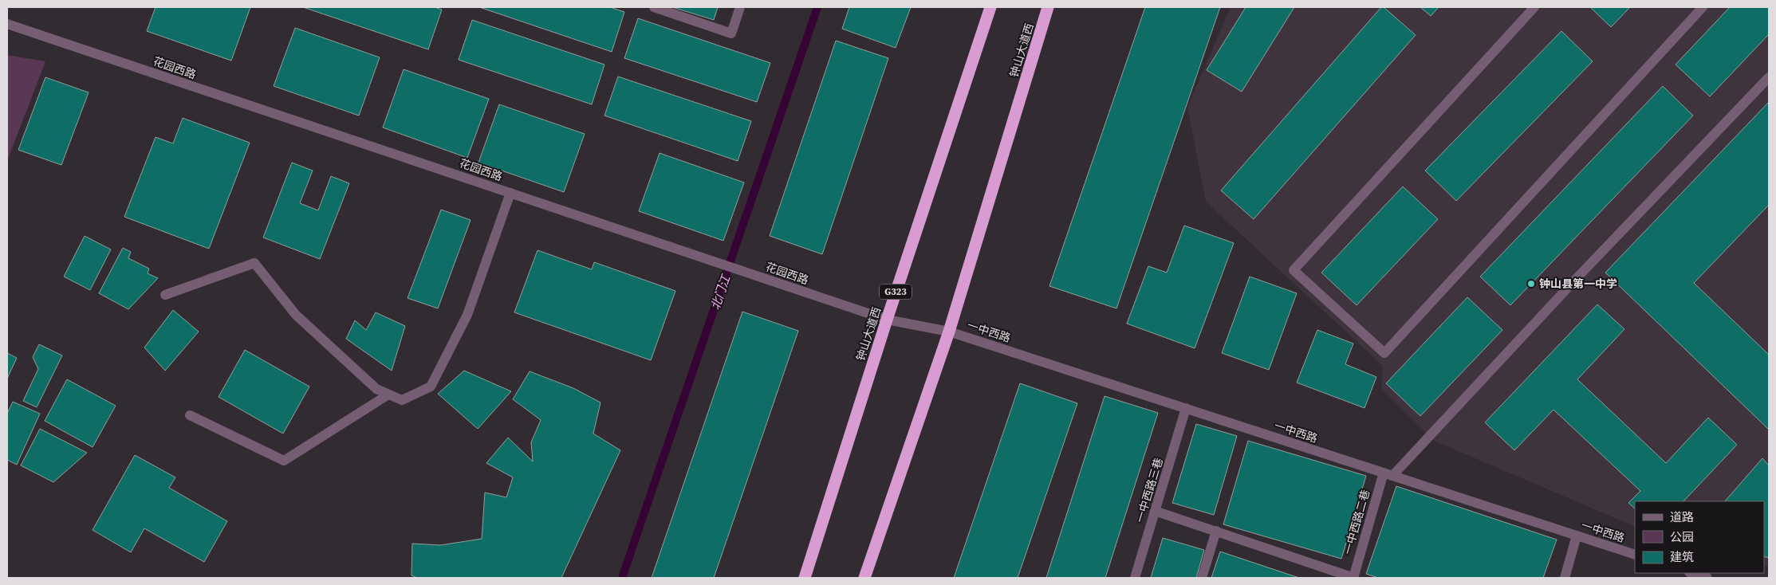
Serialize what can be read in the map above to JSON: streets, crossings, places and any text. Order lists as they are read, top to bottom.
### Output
{
  "streets": {
    "highway": ["钟山大道西", "G323"],
    "street": [
      "花园西路",
      "一中西路",
      "一中西路三巷",
      "一中西路二巷"
    ]
  },
  "crossings": [
    ["钟山大道西", "花园西路"],
    ["钟山大道西", "一中西路"],
    ["花园西路", "一中西路"],
    ["一中西路", "一中西路三巷"],
    ["一中西路", "一中西路二巷"]
  ],
  "water": ["北门江"],
  "places": ["钟山县第一中学"],
  "legend": ["道路", "公园", "建筑"]
}
